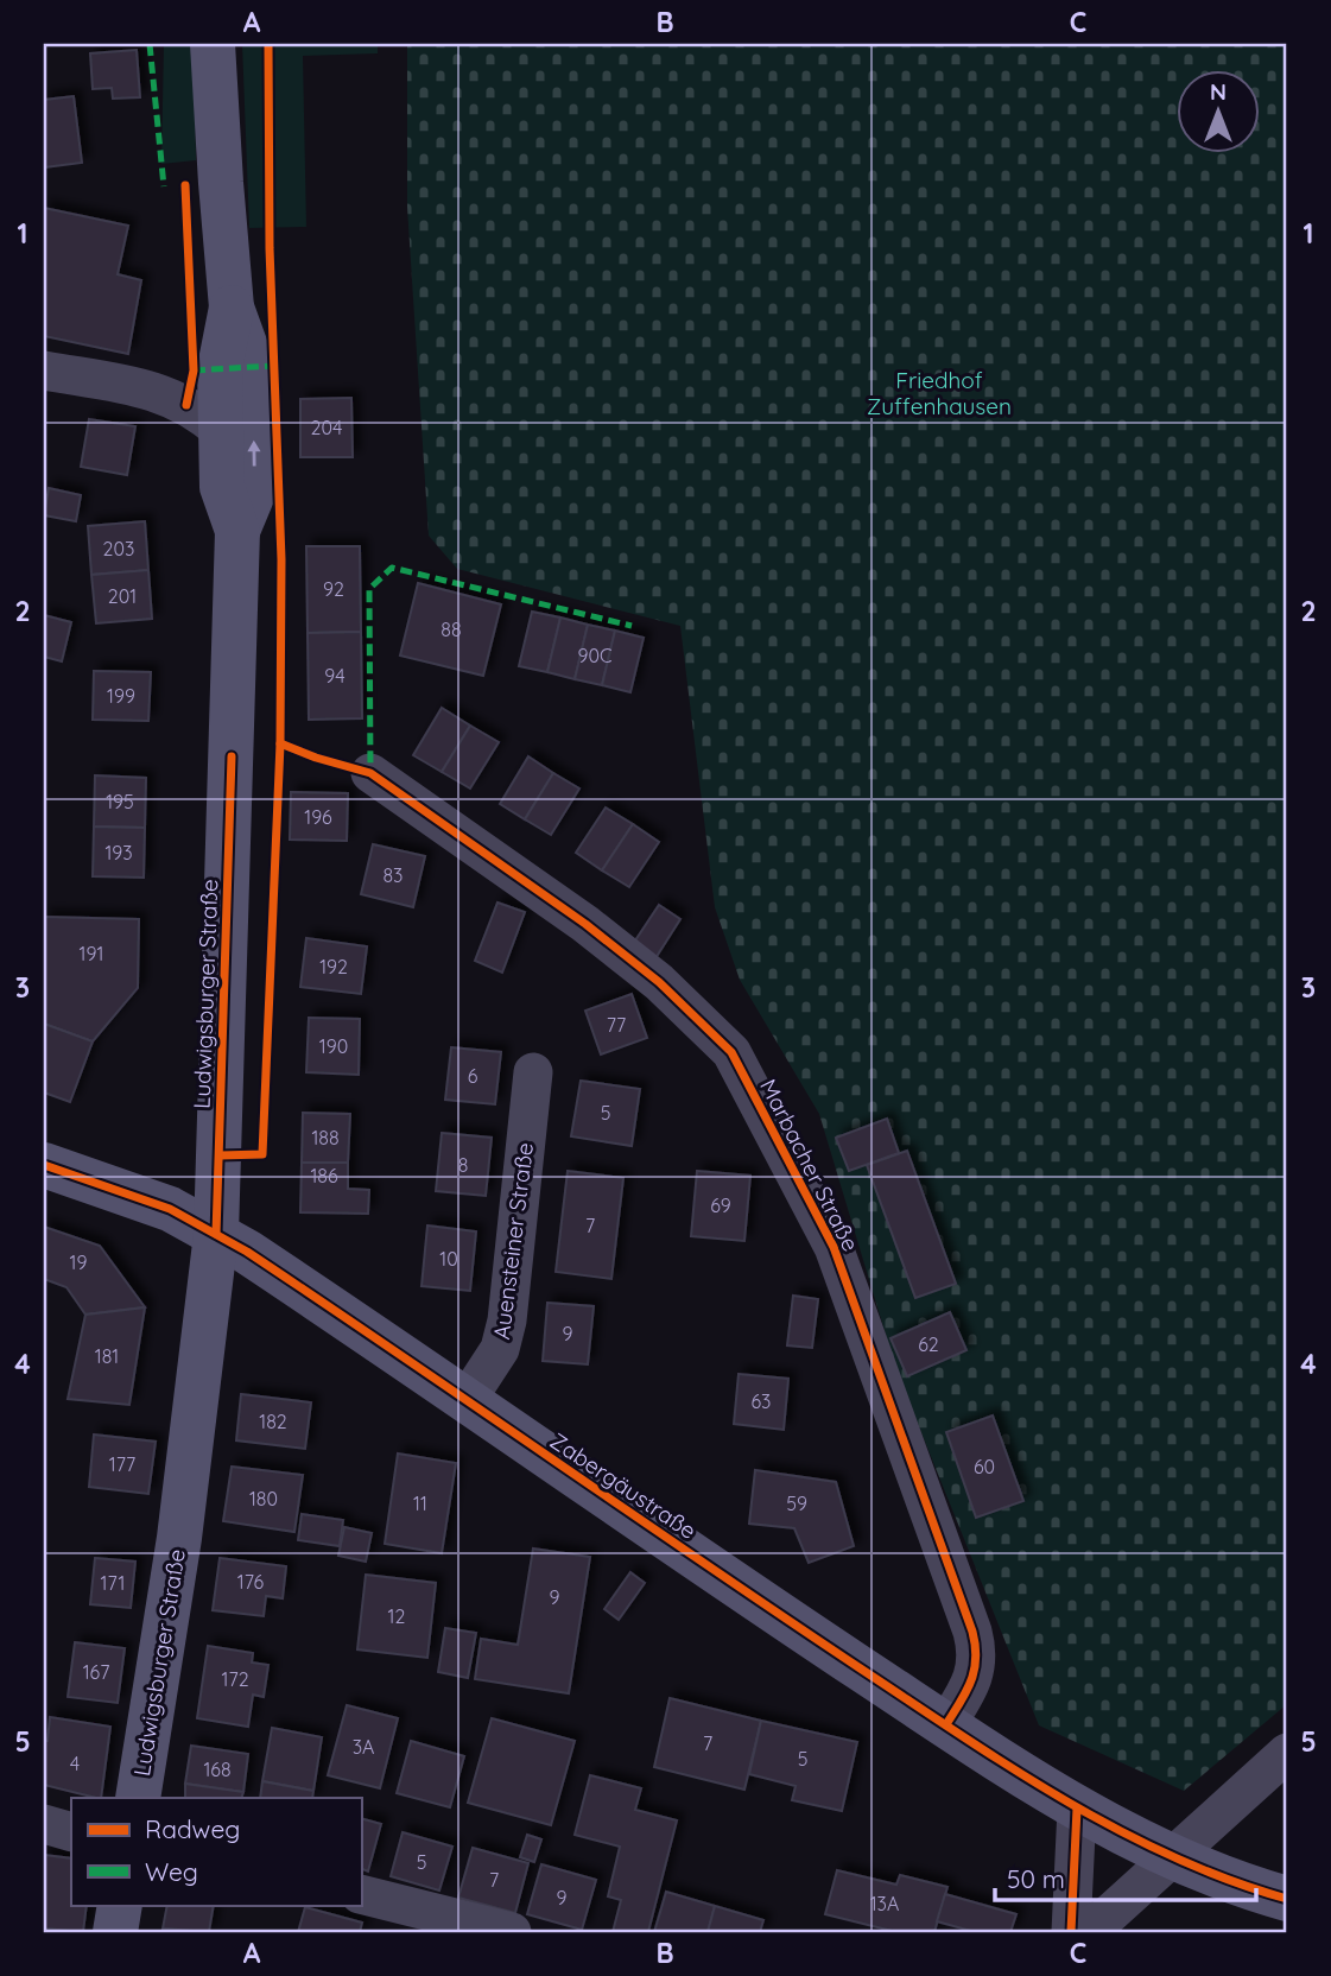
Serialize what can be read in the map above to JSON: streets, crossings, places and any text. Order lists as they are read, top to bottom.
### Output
{
  "streets": {
    "main road": ["Ludwigsburger Straße", "Zabergäustraße"],
    "street": ["Marbacher Straße", "Auensteiner Straße"]
  },
  "crossings": [
    ["Ludwigsburger Straße", "Zabergäustraße"],
    ["Marbacher Straße", "Zabergäustraße"],
    ["Auensteiner Straße", "Zabergäustraße"]
  ],
  "parks": ["Friedhof Zuffenhausen"],
  "house_numbers": [
    "204",
    "203",
    "92",
    "201",
    "88",
    "90C",
    "94",
    "199",
    "195",
    "196",
    "193",
    "83",
    "191",
    "192",
    "77",
    "190",
    "6",
    "5",
    "188",
    "8",
    "186",
    "69",
    "7",
    "10",
    "19",
    "9",
    "62",
    "181",
    "63",
    "182",
    "177",
    "60",
    "180",
    "11",
    "59",
    "176",
    "171",
    "9",
    "12",
    "167",
    "172",
    "7",
    "3A",
    "5",
    "4",
    "168",
    "5",
    "7",
    "9",
    "13A"
  ],
  "legend": ["Radweg", "Weg"],
  "scale_bar": "50 m",
  "north": "top",
  "grid": {
    "columns": ["A", "B", "C"],
    "rows": [
      "1",
      "2",
      "3",
      "4",
      "5"
    ]
  }
}
